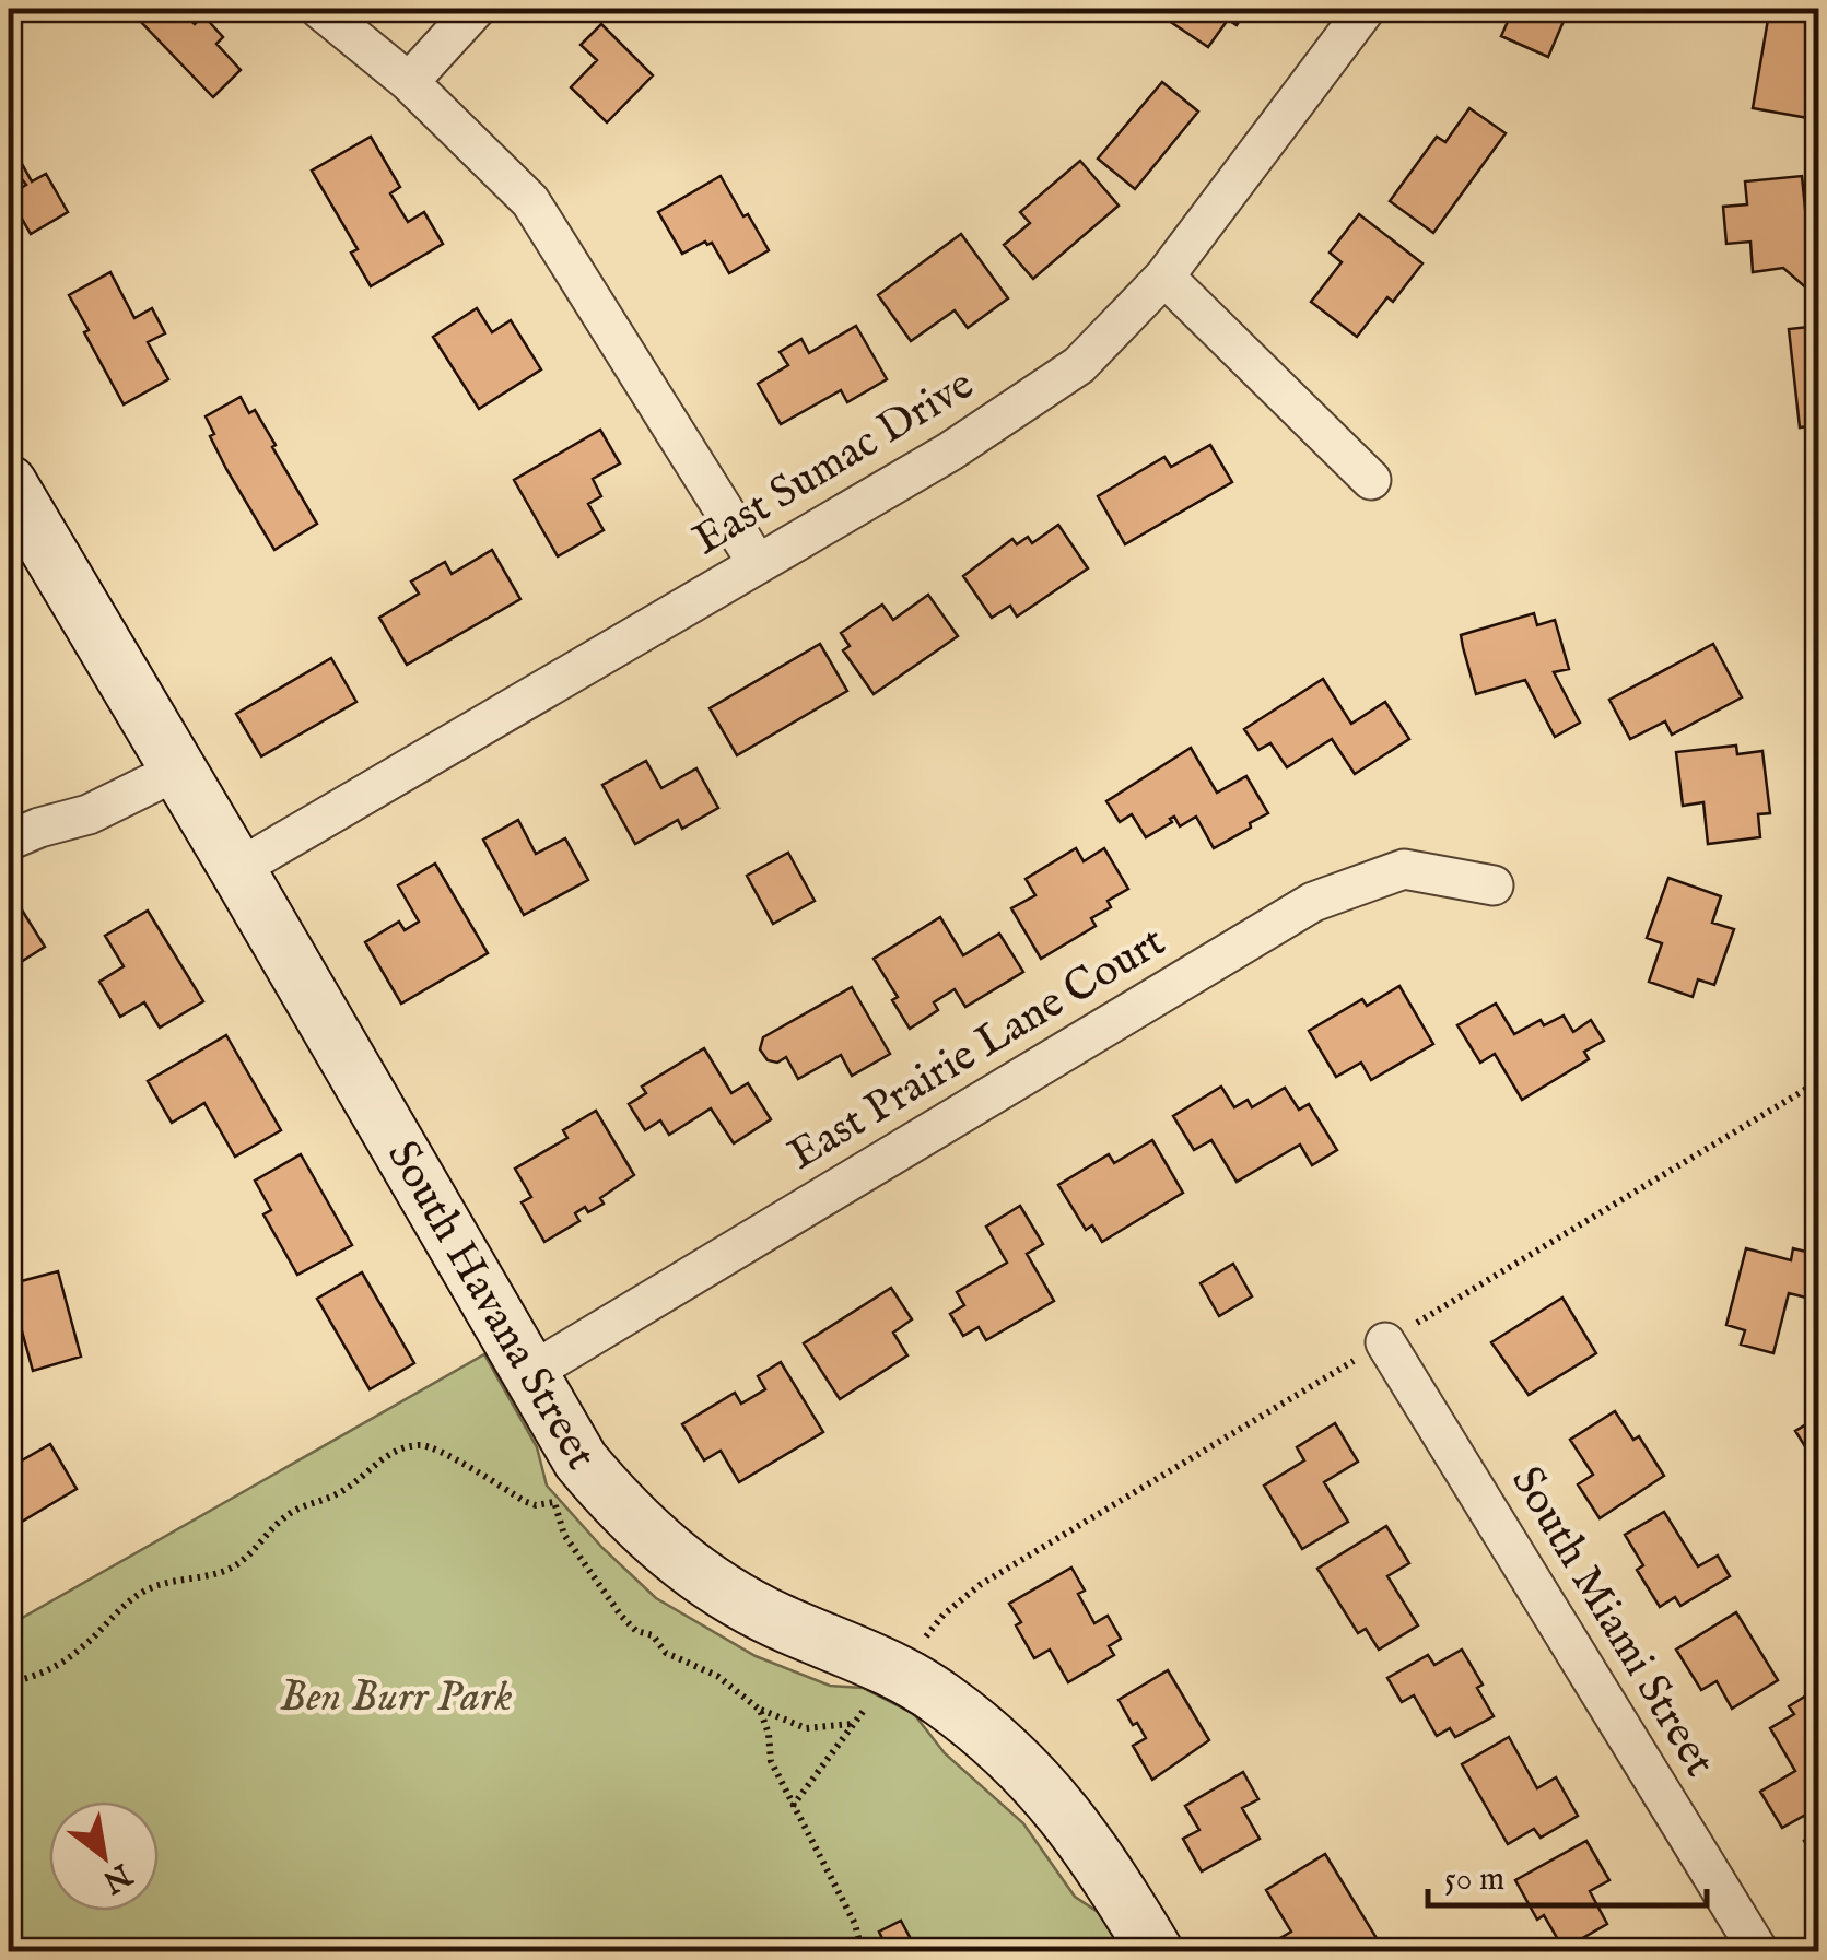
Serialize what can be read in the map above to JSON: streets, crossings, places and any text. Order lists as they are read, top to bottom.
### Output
{
  "streets": {
    "street": [
      "East Sumac Drive",
      "East Prairie Lane Court",
      "South Havana Street",
      "South Miami Street"
    ]
  },
  "crossings": [
    ["East Sumac Drive", "South Havana Street"],
    ["East Prairie Lane Court", "South Havana Street"]
  ],
  "parks": ["Ben Burr Park"],
  "scale_bar": "50 m",
  "north": "bottom right"
}
